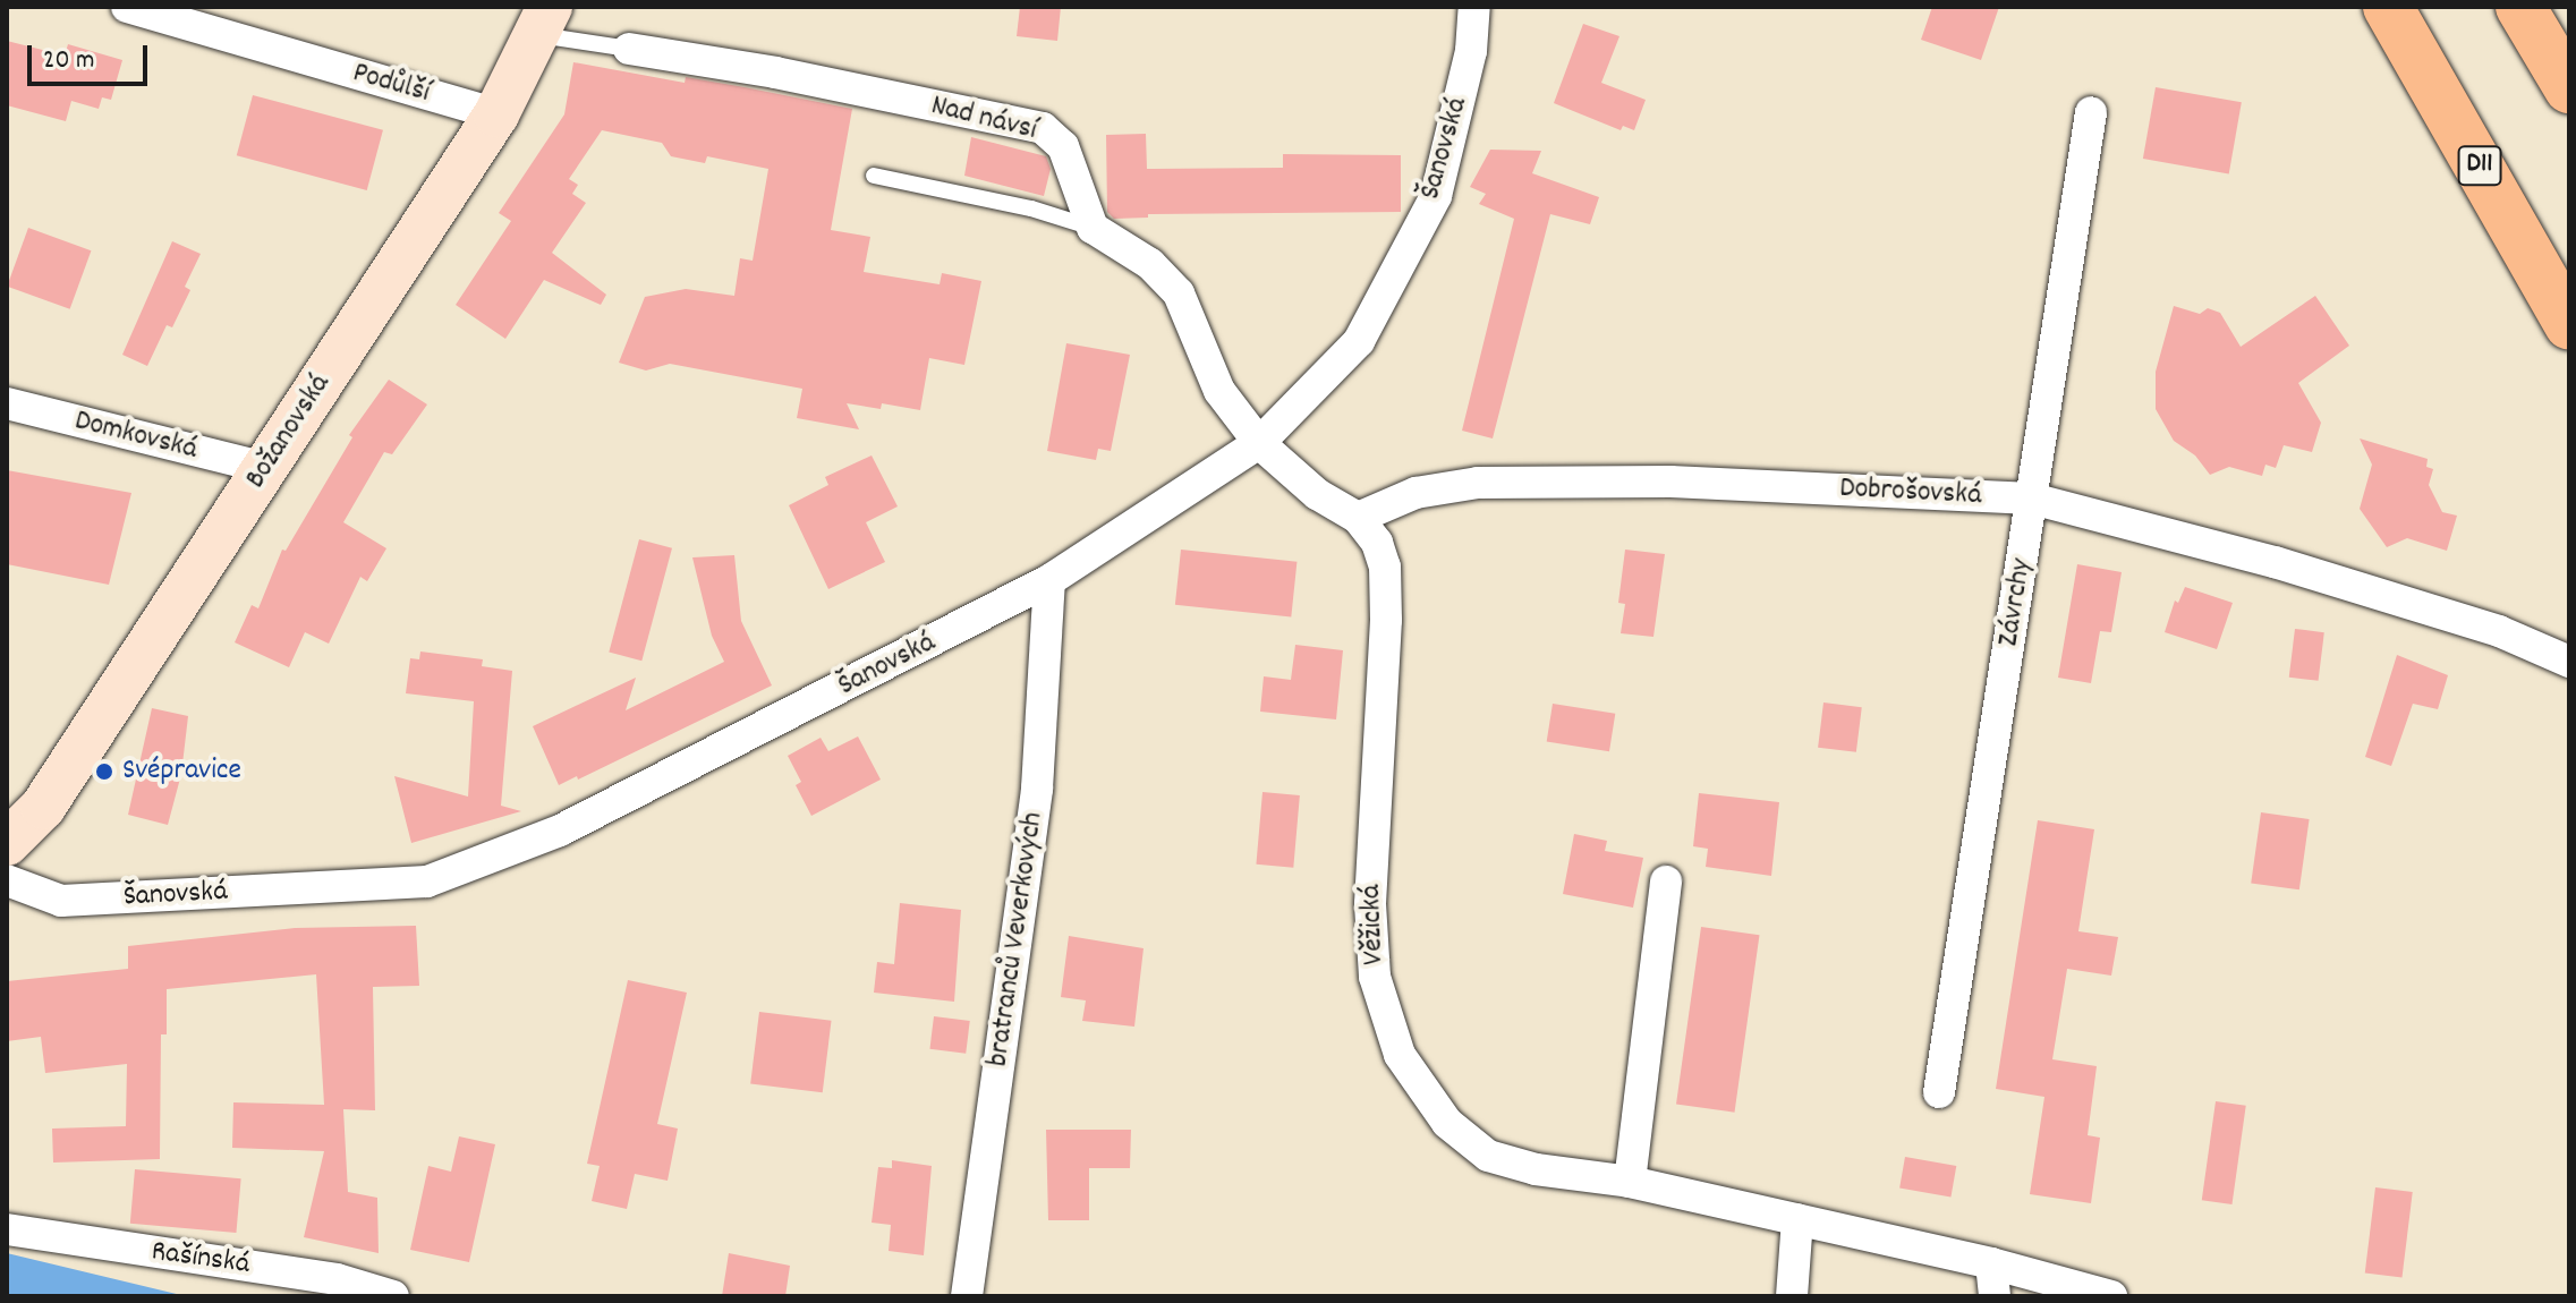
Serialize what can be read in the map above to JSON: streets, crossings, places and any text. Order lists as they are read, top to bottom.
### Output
{
  "streets": {
    "highway": ["D11"],
    "street": [
      "Podůlší",
      "Nad návsí",
      "Šanovská",
      "Božanovská",
      "Domkovská",
      "Dobrošovská",
      "Závrchy",
      "Věžická",
      "bratranců Veverkových",
      "Rašínská"
    ]
  },
  "crossings": [
    ["Podůlší", "Božanovská"],
    ["Nad návsí", "Božanovská"],
    ["Šanovská", "bratranců Veverkových"],
    ["Božanovská", "Domkovská"],
    ["Dobrošovská", "Závrchy"],
    ["Dobrošovská", "Věžická"]
  ],
  "places": ["Svépravice"],
  "scale_bar": "20 m"
}
